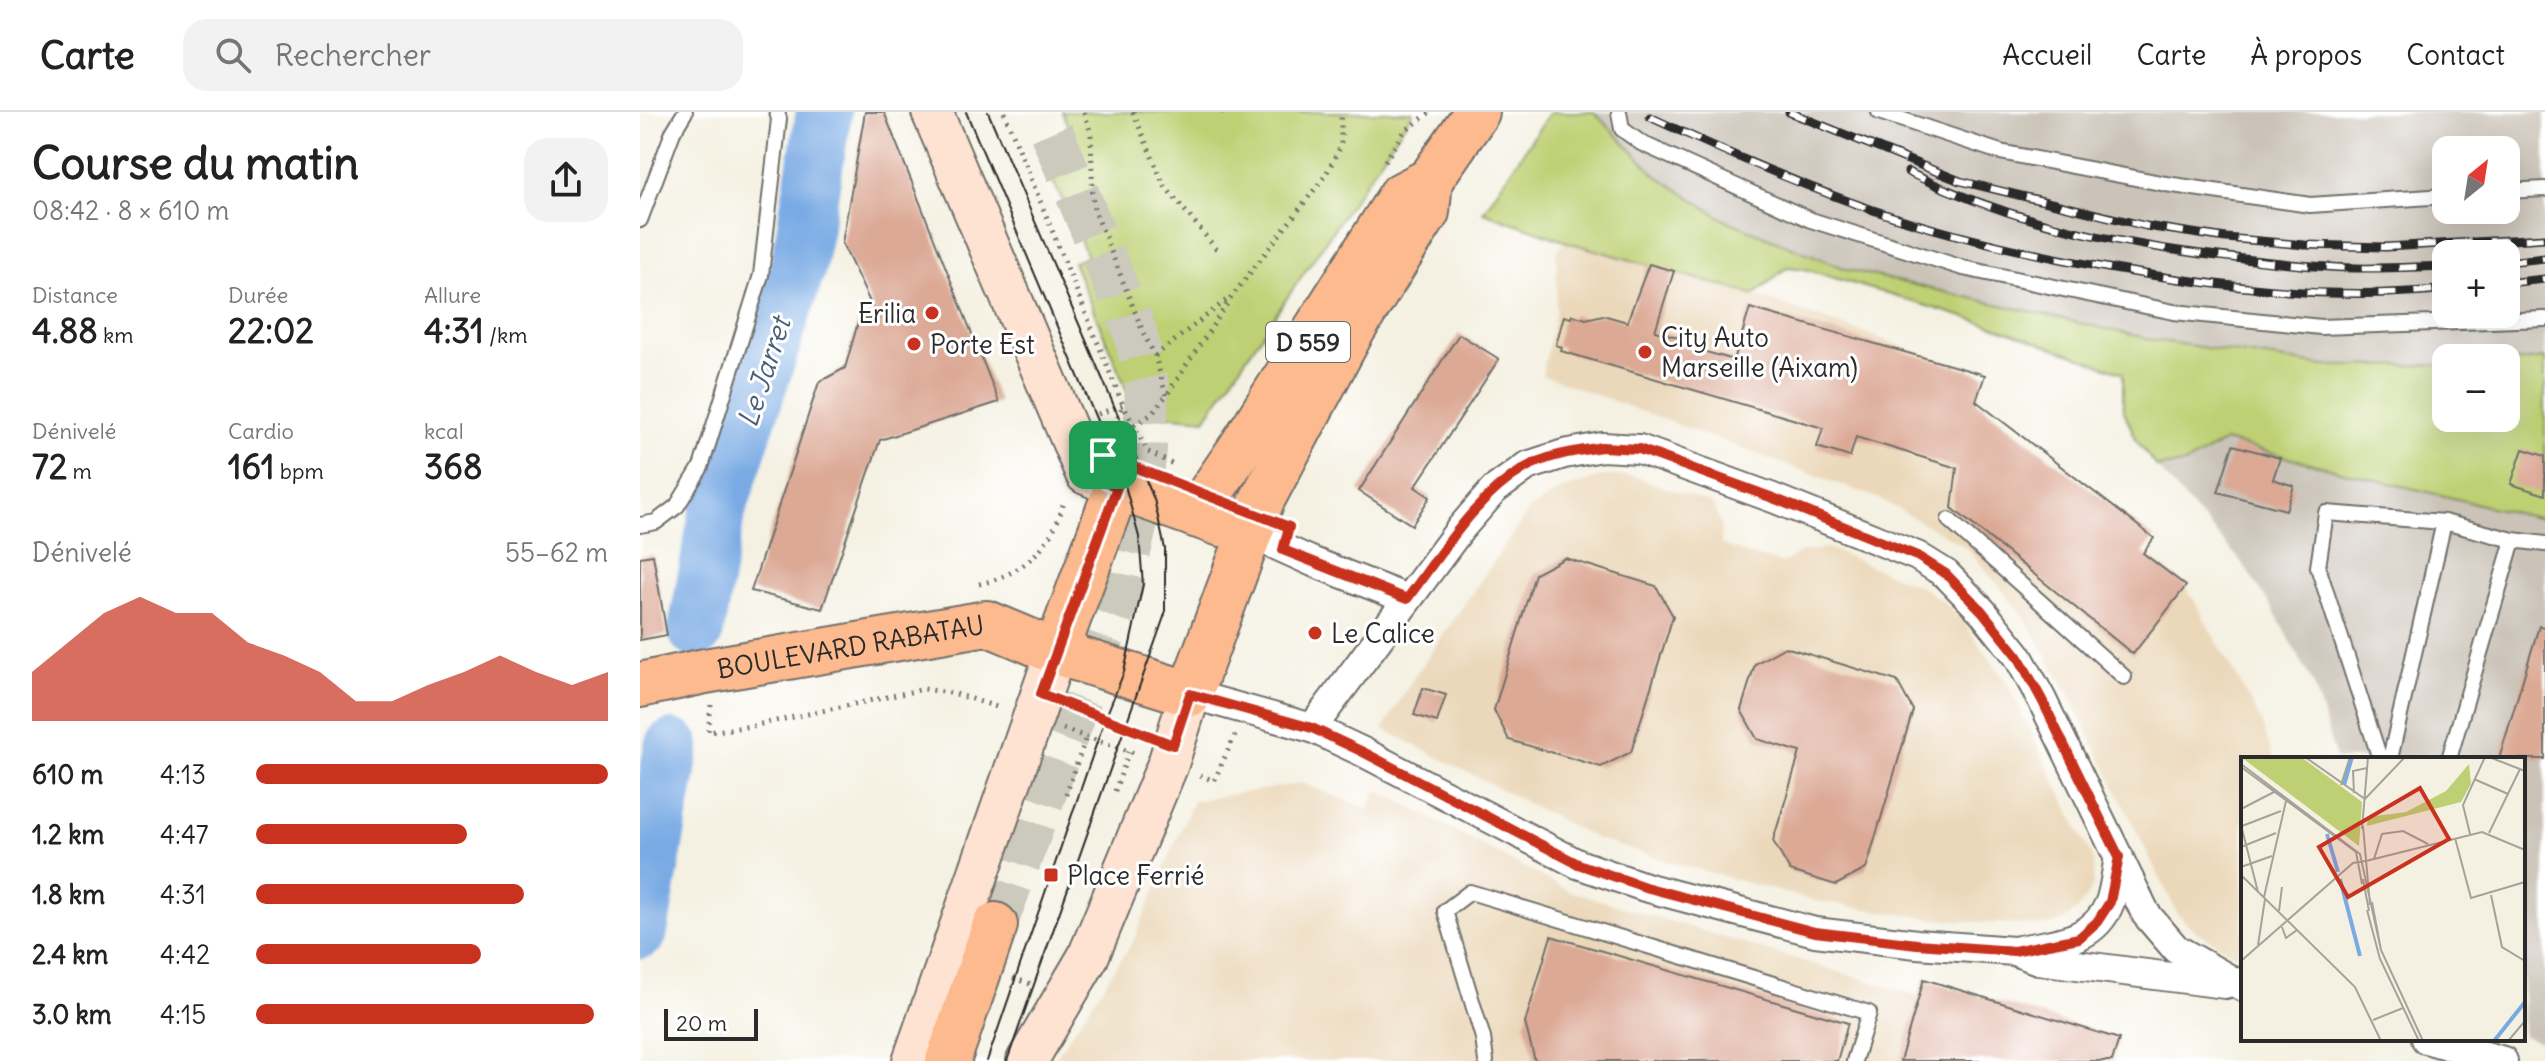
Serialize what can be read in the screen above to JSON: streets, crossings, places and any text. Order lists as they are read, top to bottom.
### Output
{
  "streets": {
    "main road": ["D 559", "BOULEVARD RABATAU"]
  },
  "crossings": [
    ["D 559", "BOULEVARD RABATAU"]
  ],
  "water": ["Le Jarret"],
  "places": {
    "other": [
      "Erilia",
      "Porte Est",
      "City Auto Marseille (Aixam)",
      "Le Calice"
    ],
    "transit": ["Place Ferrié"]
  },
  "scale_bar": "20 m",
  "north": "top right",
  "page": {
    "header": "Carte",
    "search": "Rechercher",
    "nav": [
      "Accueil",
      "Carte",
      "À propos",
      "Contact"
    ],
    "heading": ["Course du matin", "08:42 · 8 × 610 m"],
    "map_buttons": ["+", "−"],
    "stats": [
      ["Distance", "4.88 km"],
      ["Durée", "22:02"],
      ["Allure", "4:31 /km"],
      ["Dénivelé", "72 m"],
      ["Cardio", "161 bpm"],
      ["kcal", "368"]
    ],
    "chart": ["Dénivelé", "55–62 m"],
    "list": [
      {
        "name": "610 m",
        "note": "4:13"
      },
      {
        "name": "1.2 km",
        "note": "4:47"
      },
      {
        "name": "1.8 km",
        "note": "4:31"
      },
      {
        "name": "2.4 km",
        "note": "4:42"
      },
      {
        "name": "3.0 km",
        "note": "4:15"
      }
    ],
    "scale": "20 m"
  }
}
